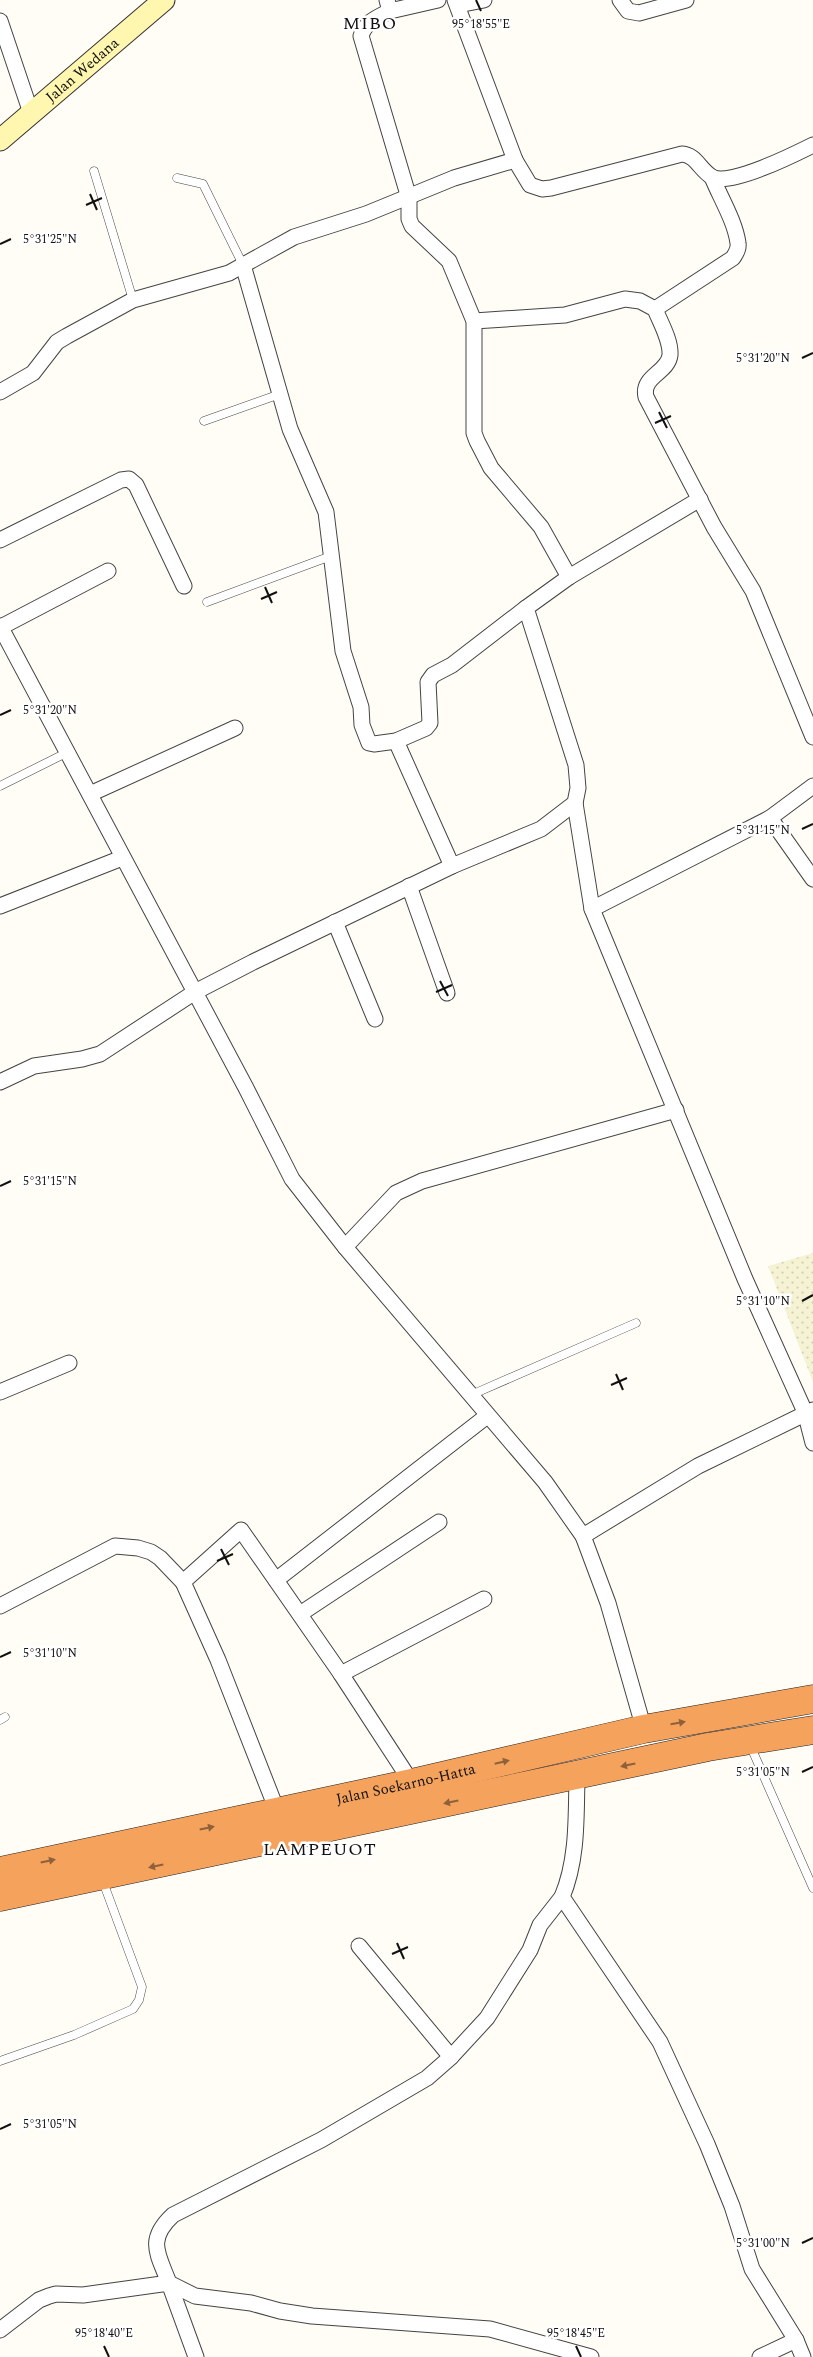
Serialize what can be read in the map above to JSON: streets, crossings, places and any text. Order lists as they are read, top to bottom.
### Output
{
  "streets": {
    "highway": ["Jalan Soekarno-Hatta"],
    "street": ["Jalan Wedana"]
  },
  "districts": ["MIBO", "LAMPEUOT"],
  "coordinates": [
    "95°18'55\"E",
    "5°31'25\"N",
    "5°31'20\"N",
    "5°31'15\"N",
    "5°31'10\"N",
    "5°31'05\"N",
    "5°31'00\"N",
    "95°18'40\"E",
    "95°18'45\"E"
  ]
}
